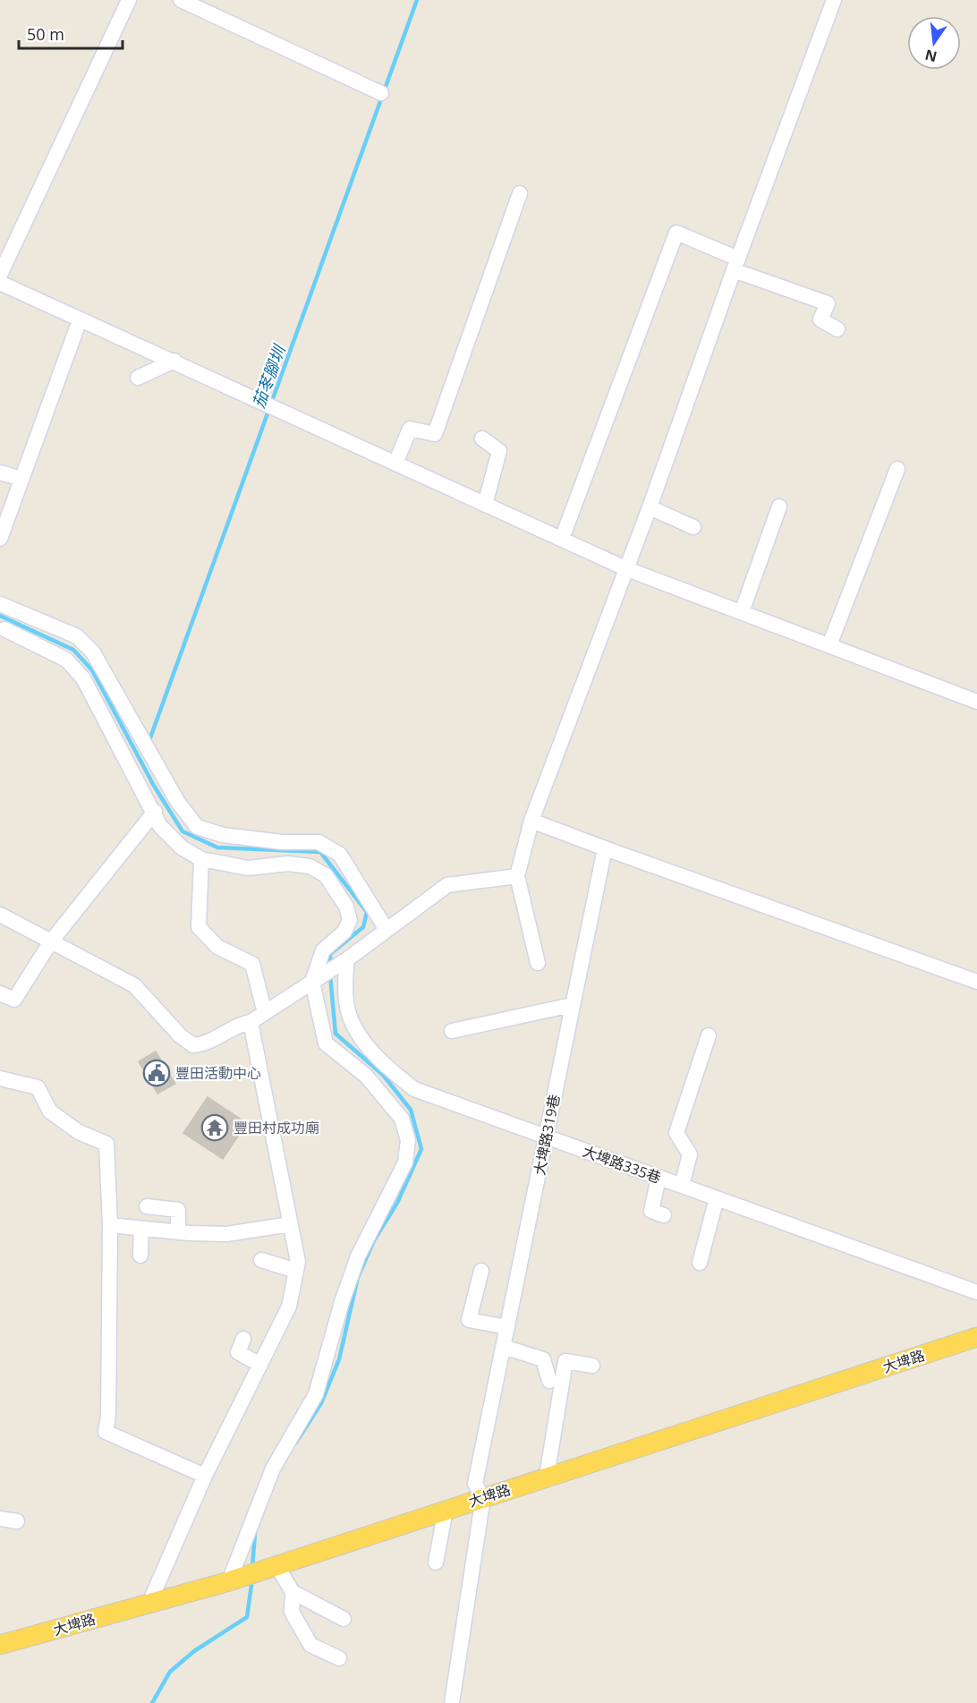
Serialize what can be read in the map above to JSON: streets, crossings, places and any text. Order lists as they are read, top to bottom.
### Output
{
  "streets": {
    "main road": ["大埤路"],
    "street": ["大埤路319巷", "大埤路335巷"]
  },
  "crossings": [
    ["大埤路319巷", "大埤路335巷"],
    ["大埤路319巷", "大埤路"]
  ],
  "water": ["茄苳腳圳"],
  "places": {
    "public building": ["豐田活動中心"],
    "temple": ["豐田村成功廟"]
  },
  "scale_bar": "50 m",
  "north": "bottom"
}
